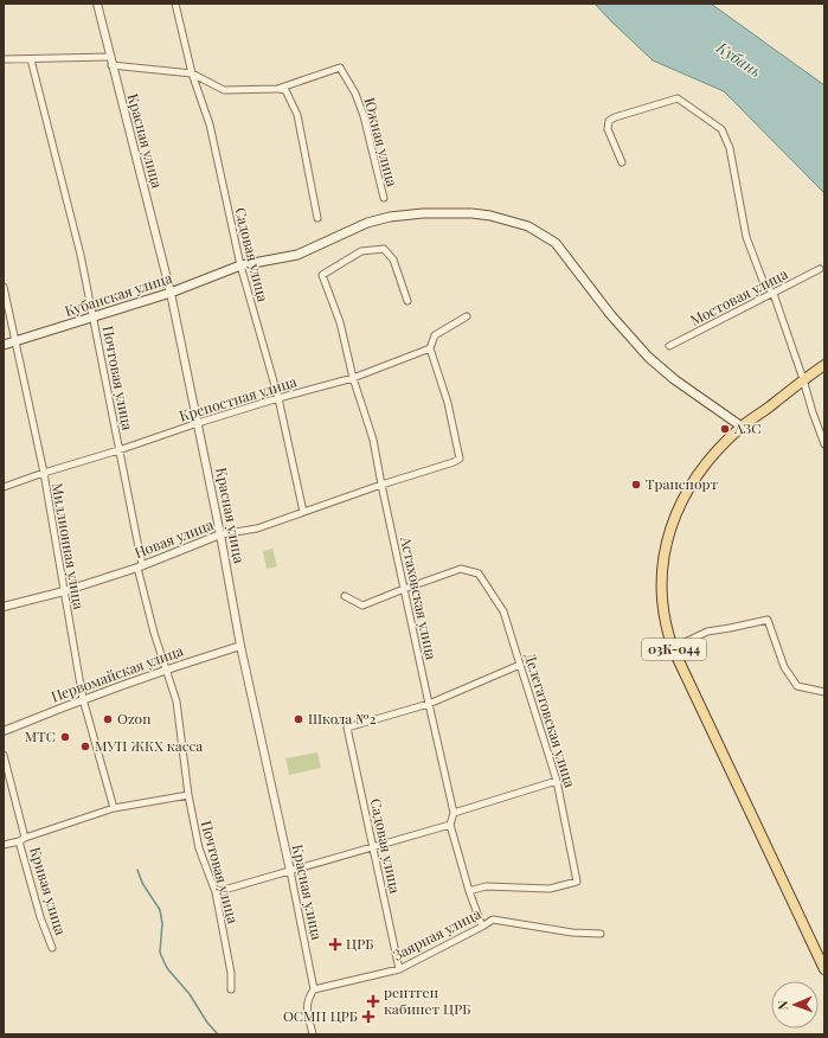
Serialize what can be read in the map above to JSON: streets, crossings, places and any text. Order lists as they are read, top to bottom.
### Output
{
  "streets": {
    "main road": ["Кубанская улица", "03К-044"],
    "street": [
      "Красная улица",
      "Южная улица",
      "Садовая улица",
      "Мостовая улица",
      "Почтовая улица",
      "Крепостная улица",
      "Новая улица",
      "Миллионная улица",
      "Астаховская улица",
      "Первомайская улица",
      "Делегатовская улица",
      "Кривая улица",
      "Заярная улица"
    ]
  },
  "crossings": [
    ["Красная улица", "Кубанская улица"],
    ["Красная улица", "Крепостная улица"],
    ["Красная улица", "Новая улица"],
    ["Красная улица", "Первомайская улица"],
    ["Красная улица", "Заярная улица"],
    ["Садовая улица", "Кубанская улица"],
    ["Садовая улица", "Крепостная улица"],
    ["Садовая улица", "Новая улица"],
    ["Садовая улица", "Астаховская улица"],
    ["Садовая улица", "Заярная улица"],
    ["Кубанская улица", "Почтовая улица"],
    ["Кубанская улица", "Миллионная улица"],
    ["Кубанская улица", "03К-044"],
    ["Почтовая улица", "Крепостная улица"],
    ["Почтовая улица", "Новая улица"],
    ["Почтовая улица", "Первомайская улица"],
    ["Крепостная улица", "Новая улица"],
    ["Крепостная улица", "Миллионная улица"],
    ["Крепостная улица", "Астаховская улица"],
    ["Новая улица", "Миллионная улица"],
    ["Новая улица", "Астаховская улица"],
    ["Миллионная улица", "Первомайская улица"],
    ["Астаховская улица", "Делегатовская улица"],
    ["Делегатовская улица", "Заярная улица"]
  ],
  "water": ["Кубань"],
  "places": {
    "other": [
      "АЗС",
      "Транспорт",
      "Ozon",
      "Школа №2",
      "МТС",
      "МУП ЖКХ касса"
    ],
    "health": ["ЦРБ", "рентген кабинет ЦРБ", "ОСМП ЦРБ"]
  },
  "north": "left"
}
